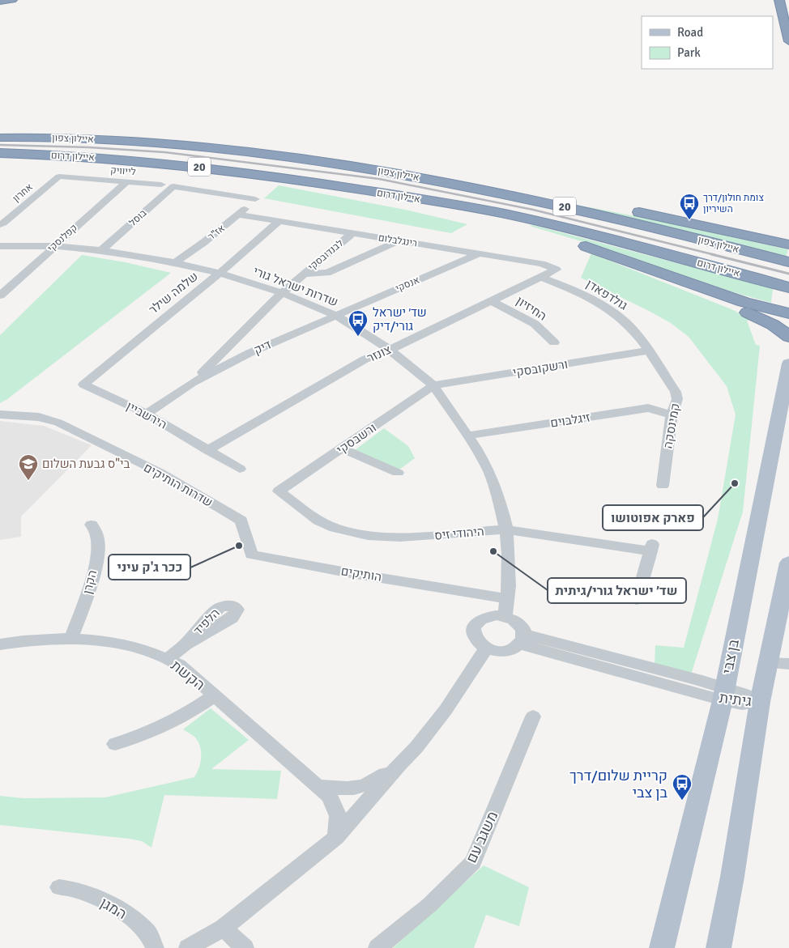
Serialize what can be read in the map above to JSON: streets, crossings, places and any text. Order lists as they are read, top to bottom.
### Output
{
  "streets": {
    "highway": ["איילון צפון", "איילון דרום", "20"],
    "main road": ["בן צבי"],
    "street": [
      "לייוויק",
      "אחרון",
      "בוסל",
      "אז\"ר",
      "קפלנסקי",
      "רינגלבלום",
      "לבנדובסקי",
      "אנסקי",
      "שדרות ישראל גורי",
      "שלמה שילר",
      "גולדפאדן",
      "החיזיון",
      "דיק",
      "צונזר",
      "ורשקובסקי",
      "הירשביין",
      "זיגלבוים",
      "קמינסקה",
      "ורשבסקי",
      "שדרות הותיקים",
      "היהודי זיס",
      "הותיקים",
      "הקרן",
      "הלפיד",
      "הקשת",
      "גיתית",
      "משגב עם",
      "המגן"
    ]
  },
  "crossings": [
    ["לייוויק", "אחרון"],
    ["לייוויק", "קפלנסקי"],
    ["בוסל", "אז\"ר"],
    ["בוסל", "שדרות ישראל גורי"],
    ["אז\"ר", "רינגלבלום"],
    ["אז\"ר", "שדרות ישראל גורי"],
    ["קפלנסקי", "שדרות ישראל גורי"],
    ["רינגלבלום", "לבנדובסקי"],
    ["רינגלבלום", "אנסקי"],
    ["רינגלבלום", "שלמה שילר"],
    ["רינגלבלום", "צונזר"],
    ["לבנדובסקי", "שדרות ישראל גורי"],
    ["לבנדובסקי", "דיק"],
    ["אנסקי", "שדרות ישראל גורי"],
    ["אנסקי", "דיק"],
    ["שדרות ישראל גורי", "שלמה שילר"],
    ["שדרות ישראל גורי", "דיק"],
    ["שדרות ישראל גורי", "צונזר"],
    ["שדרות ישראל גורי", "ורשקובסקי"],
    ["שדרות ישראל גורי", "זיגלבוים"],
    ["שדרות ישראל גורי", "ורשבסקי"],
    ["שדרות ישראל גורי", "היהודי זיס"],
    ["שדרות ישראל גורי", "הותיקים"],
    ["שדרות ישראל גורי", "גיתית"],
    ["שלמה שילר", "הירשביין"],
    ["גולדפאדן", "צונזר"],
    ["גולדפאדן", "ורשקובסקי"],
    ["גולדפאדן", "קמינסקה"],
    ["החיזיון", "צונזר"],
    ["דיק", "הירשביין"],
    ["צונזר", "הירשביין"],
    ["ורשקובסקי", "קמינסקה"],
    ["ורשקובסקי", "ורשבסקי"],
    ["זיגלבוים", "קמינסקה"],
    ["ורשבסקי", "היהודי זיס"],
    ["שדרות הותיקים", "הותיקים"],
    ["הקרן", "הקשת"],
    ["הלפיד", "הקשת"],
    ["בן צבי", "גיתית"]
  ],
  "places": {
    "bus stop": ["צומת חולון/דרך השיריון", "שד׳ ישראל גורי/דיק", "קריית שלום/דרך בן צבי"],
    "school or university": ["בי\"ס גבעת השלום"],
    "other": ["פארק אפוטושו", "ככר ג'ק עיני", "שד׳ ישראל גורי/גיתית"]
  },
  "legend": ["Road", "Park"]
}
